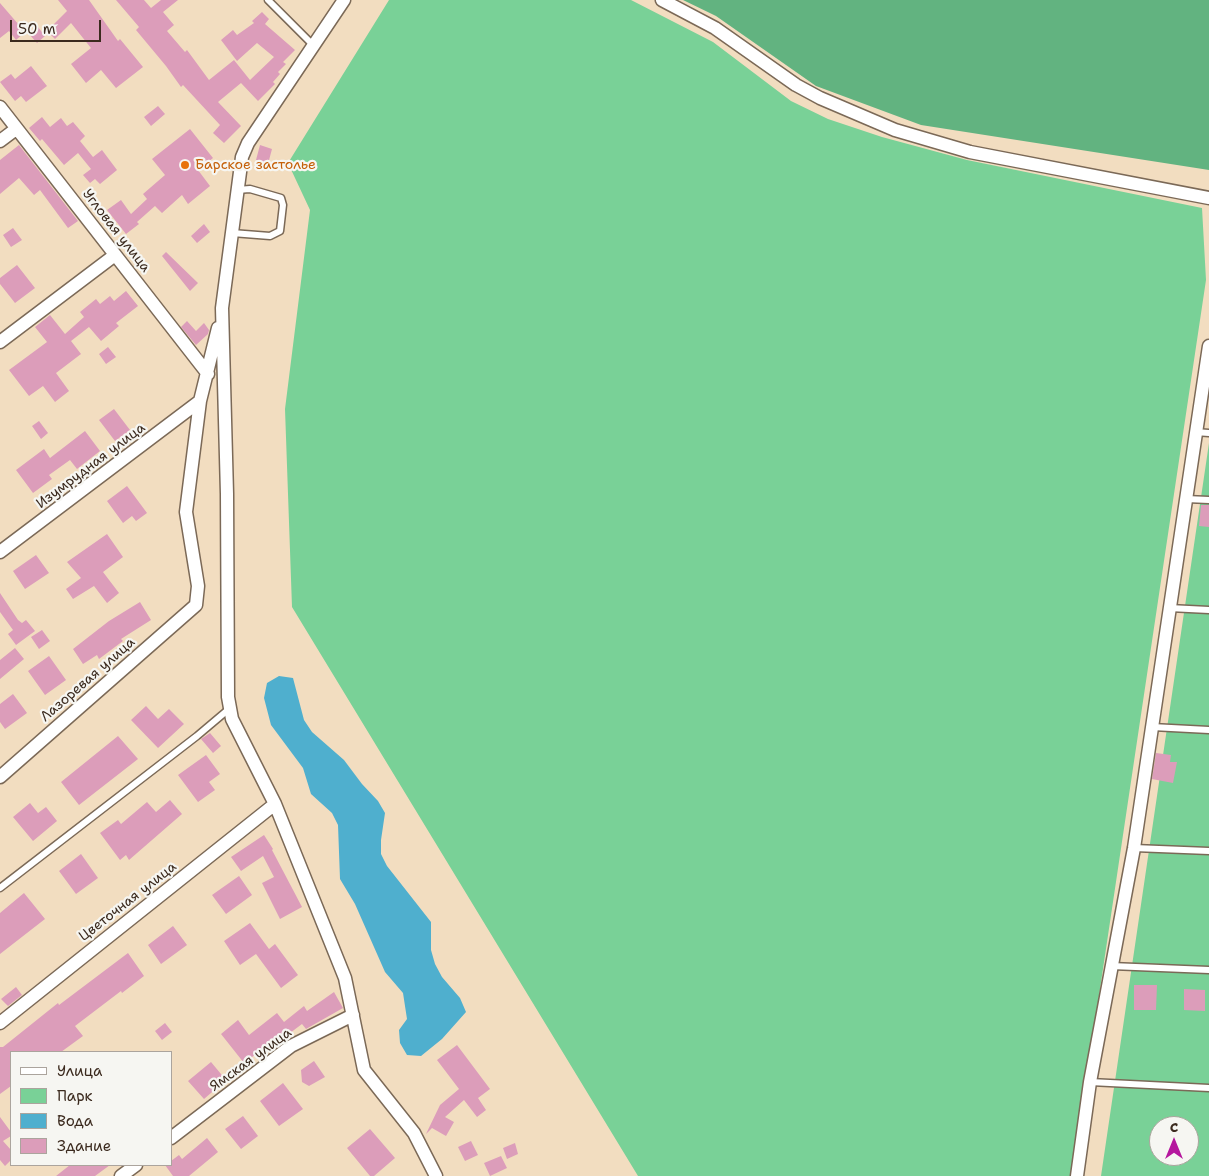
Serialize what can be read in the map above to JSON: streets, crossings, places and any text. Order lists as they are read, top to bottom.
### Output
{
  "streets": {
    "street": [
      "Угловая улица",
      "Изумрудная улица",
      "Лазоревая улица",
      "Цветочная улица",
      "Ямская улица"
    ]
  },
  "crossings": [
    ["Изумрудная улица", "Лазоревая улица"]
  ],
  "places": ["Барское застолье"],
  "legend": [
    "Улица",
    "Парк",
    "Вода",
    "Здание"
  ],
  "scale_bar": "50 m",
  "north": "top"
}
